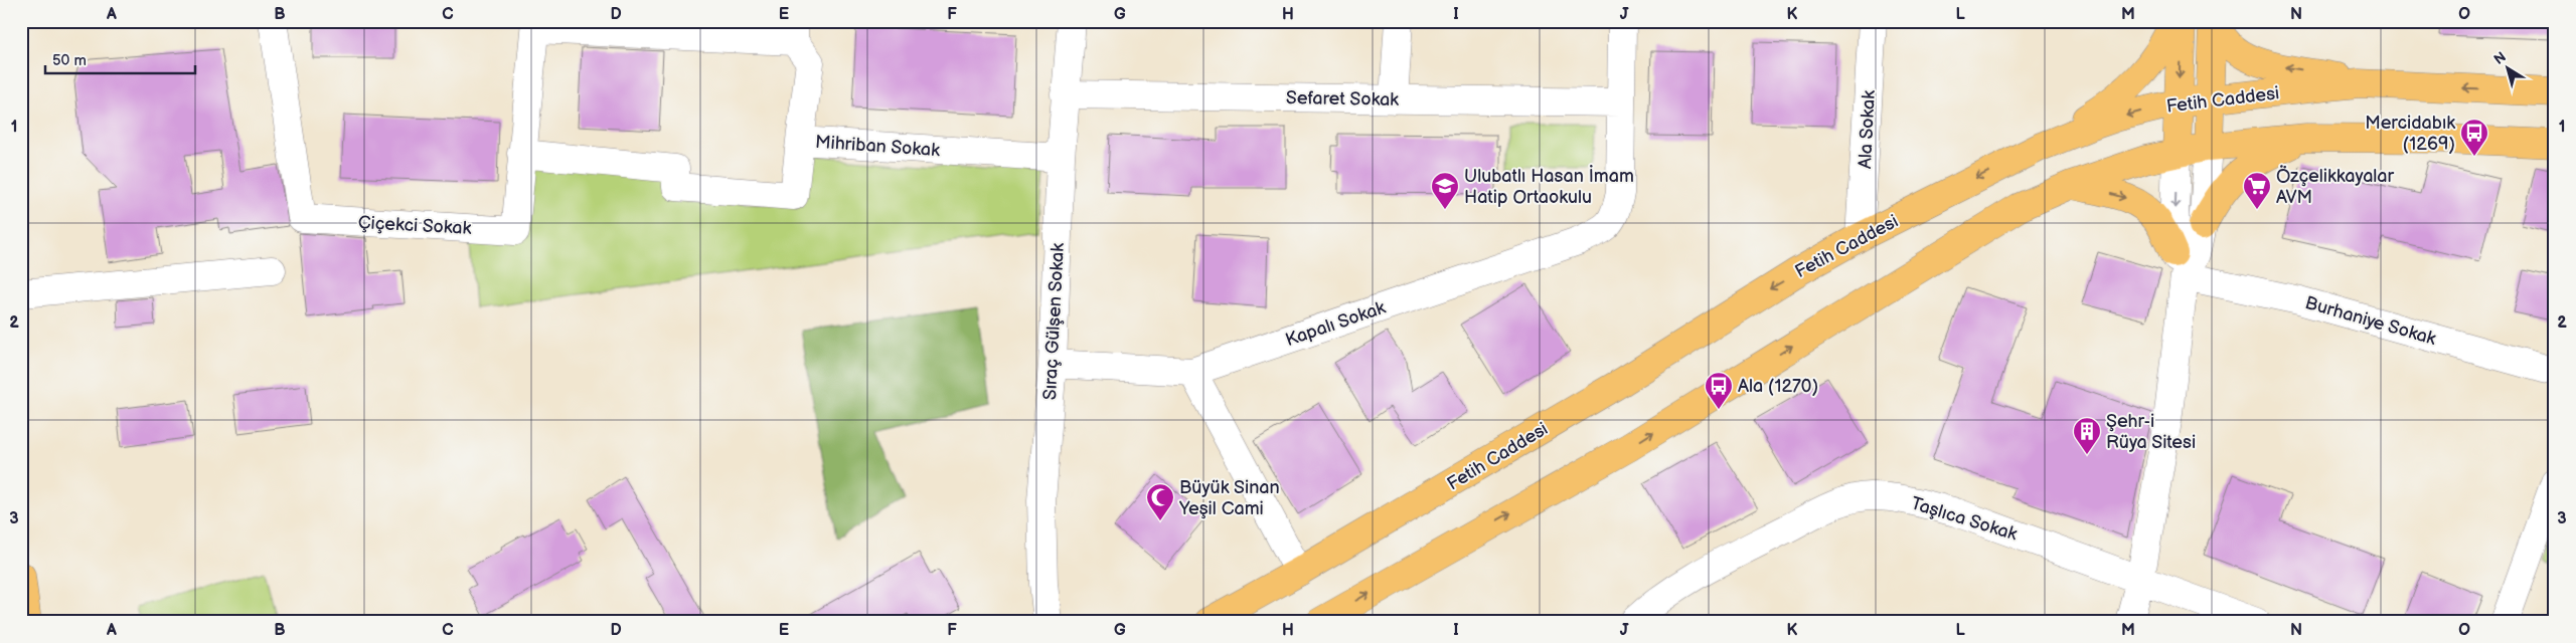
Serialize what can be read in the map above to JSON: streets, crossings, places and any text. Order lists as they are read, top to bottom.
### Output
{
  "streets": {
    "main road": ["Fetih Caddesi"],
    "street": [
      "Sefaret Sokak",
      "Ala Sokak",
      "Mihriban Sokak",
      "Çiçekci Sokak",
      "Burhaniye Sokak",
      "Sıraç Gülşen Sokak",
      "Kapalı Sokak",
      "Taşlıca Sokak"
    ]
  },
  "crossings": [
    ["Sefaret Sokak", "Sıraç Gülşen Sokak"],
    ["Sefaret Sokak", "Kapalı Sokak"],
    ["Fetih Caddesi", "Ala Sokak"],
    ["Mihriban Sokak", "Çiçekci Sokak"],
    ["Mihriban Sokak", "Sıraç Gülşen Sokak"],
    ["Sıraç Gülşen Sokak", "Kapalı Sokak"]
  ],
  "places": {
    "bus stop": ["Mercidabık (1269)", "Ala (1270)"],
    "school or university": ["Ulubatlı Hasan İmam Hatip Ortaokulu"],
    "supermarket": ["Özçelikkayalar AVM"],
    "building": ["Şehr-i Rüya Sitesi"],
    "mosque": ["Büyük Sinan Yeşil Cami"]
  },
  "scale_bar": "50 m",
  "north": "top left",
  "grid": {
    "columns": [
      "A",
      "B",
      "C",
      "D",
      "E",
      "F",
      "G",
      "H",
      "I",
      "J",
      "K",
      "L",
      "M",
      "N",
      "O"
    ],
    "rows": ["1", "2", "3"]
  }
}
